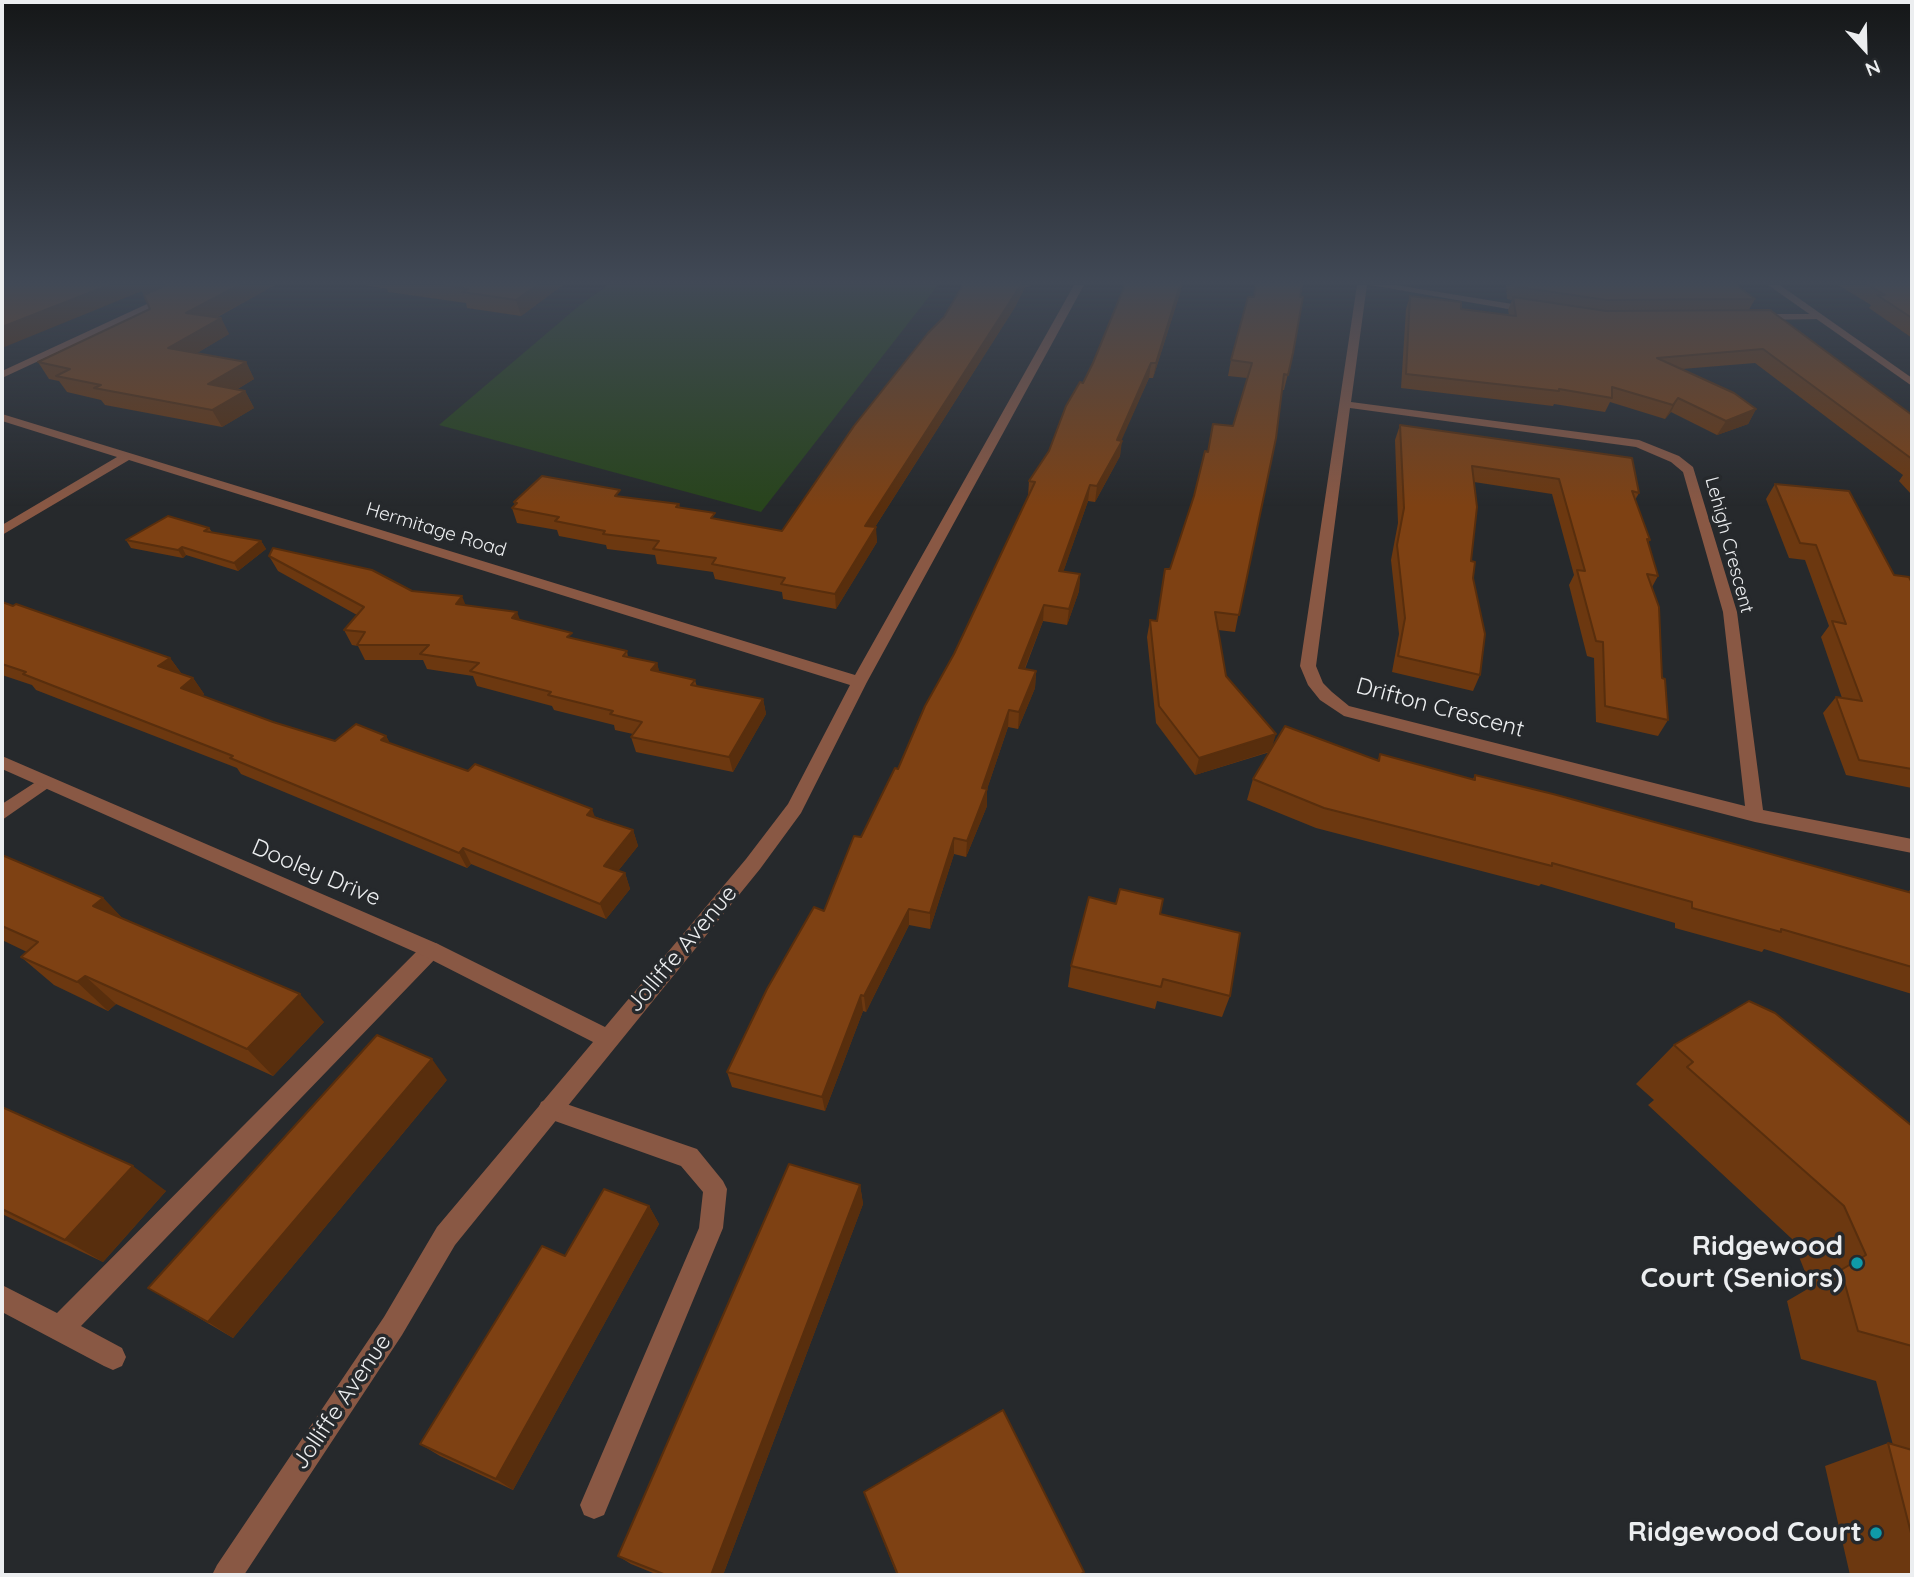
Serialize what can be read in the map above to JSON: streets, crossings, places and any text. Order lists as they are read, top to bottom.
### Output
{
  "streets": {
    "street": [
      "Hermitage Road",
      "Lehigh Crescent",
      "Drifton Crescent",
      "Dooley Drive",
      "Jolliffe Avenue"
    ]
  },
  "crossings": [
    ["Hermitage Road", "Jolliffe Avenue"],
    ["Lehigh Crescent", "Drifton Crescent"],
    ["Dooley Drive", "Jolliffe Avenue"]
  ],
  "places": ["Ridgewood Court (Seniors)", "Ridgewood Court"],
  "north": "bottom"
}
